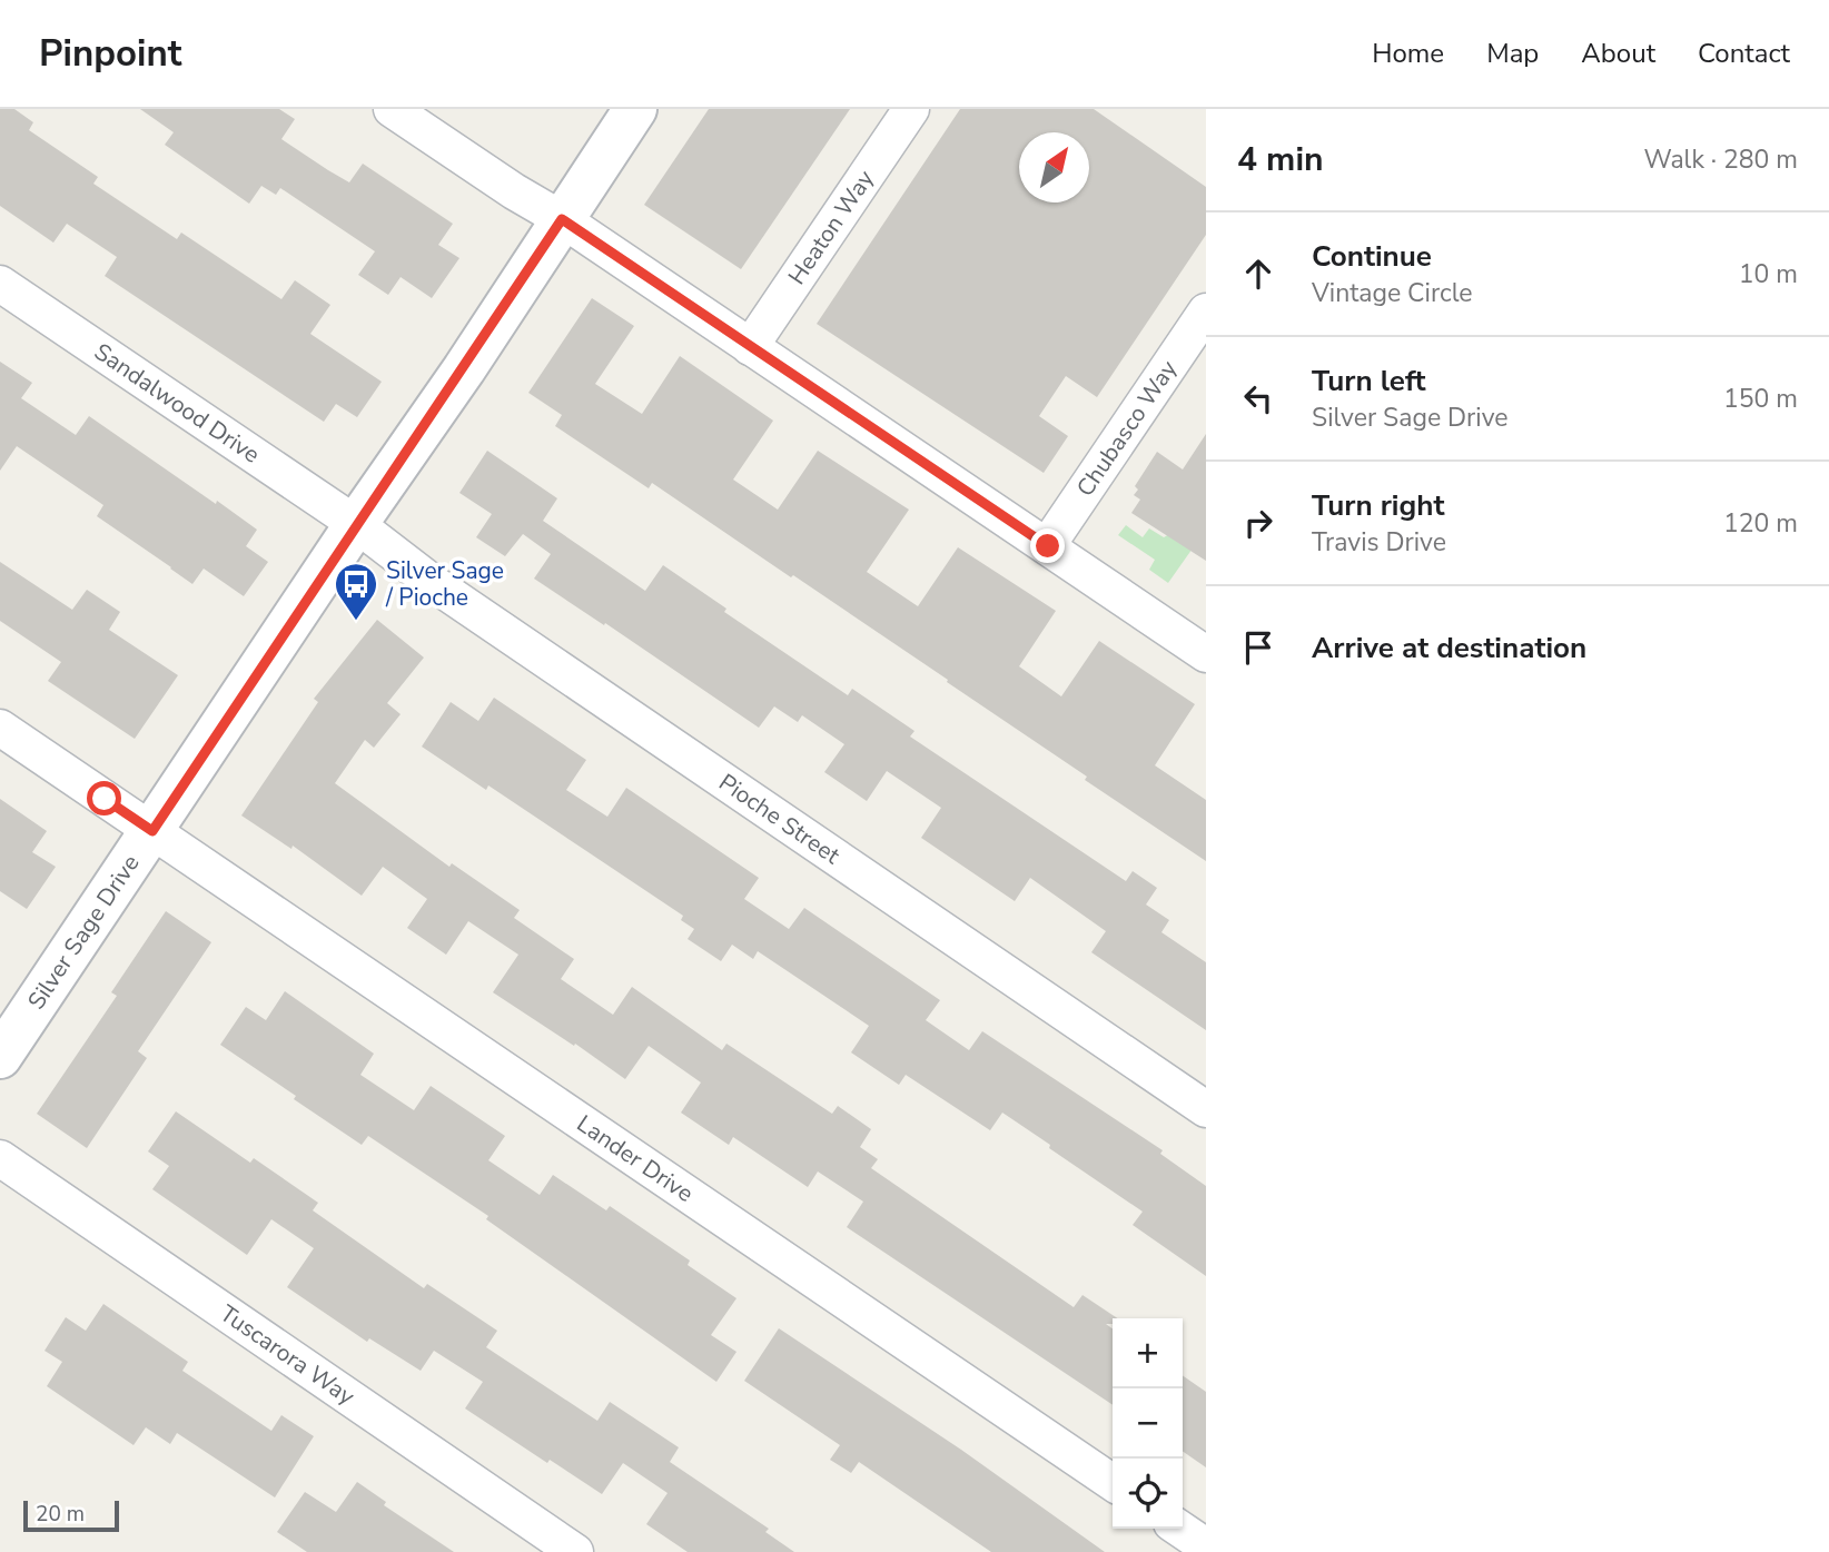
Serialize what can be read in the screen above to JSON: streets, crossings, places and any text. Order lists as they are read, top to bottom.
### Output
{
  "streets": {
    "street": [
      "Heaton Way",
      "Sandalwood Drive",
      "Chubasco Way",
      "Pioche Street",
      "Silver Sage Drive",
      "Lander Drive",
      "Tuscarora Way"
    ]
  },
  "crossings": [
    ["Sandalwood Drive", "Pioche Street"],
    ["Sandalwood Drive", "Silver Sage Drive"],
    ["Pioche Street", "Silver Sage Drive"],
    ["Silver Sage Drive", "Lander Drive"]
  ],
  "places": {
    "bus stop": ["Silver Sage / Pioche"]
  },
  "scale_bar": "20 m",
  "north": "top right",
  "page": {
    "header": "Pinpoint",
    "nav": [
      "Home",
      "Map",
      "About",
      "Contact"
    ],
    "heading": ["4 min", "Walk · 280 m"],
    "list": [
      ["Continue", "Vintage Circle", "10 m"],
      ["Turn left", "Silver Sage Drive", "150 m"],
      ["Turn right", "Travis Drive", "120 m"],
      "Arrive at destination"
    ],
    "map_buttons": ["+", "−"],
    "scale": "20 m"
  }
}
